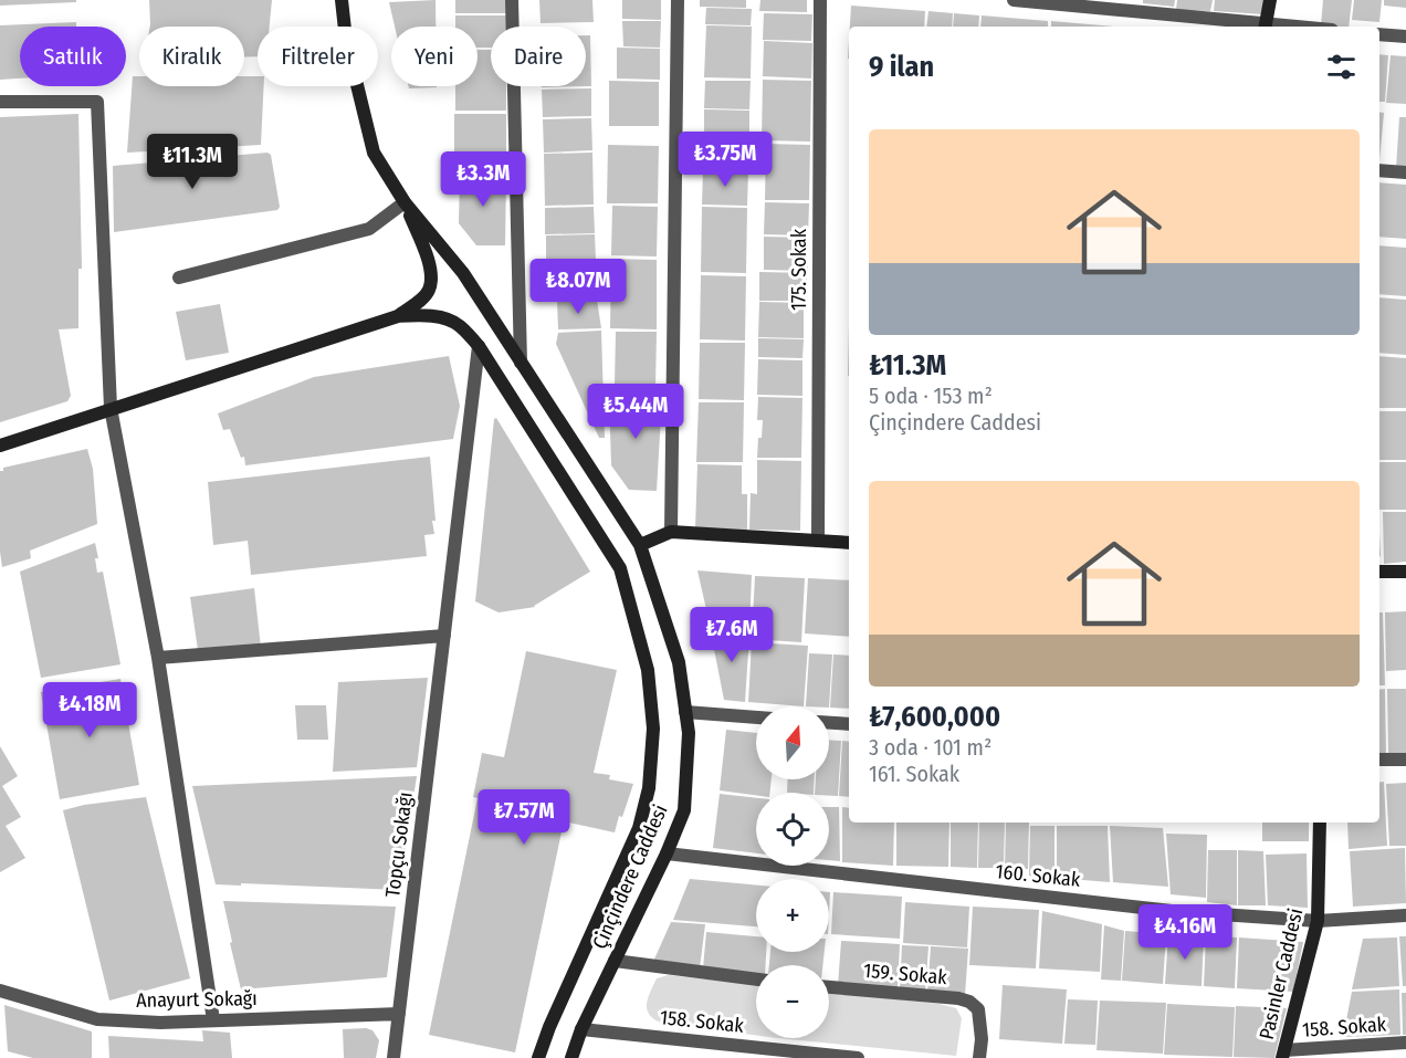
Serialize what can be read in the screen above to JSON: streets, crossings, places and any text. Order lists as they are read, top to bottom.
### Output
{
  "streets": {
    "main road": ["Çinçindere Caddesi", "Pasinler Caddesi"],
    "street": [
      "175. Sokak",
      "Topçu Sokağı",
      "160. Sokak",
      "159. Sokak",
      "Anayurt Sokağı",
      "158. Sokak"
    ]
  },
  "crossings": [
    ["Topçu Sokağı", "Çinçindere Caddesi"],
    ["Topçu Sokağı", "Anayurt Sokağı"],
    ["160. Sokak", "Çinçindere Caddesi"],
    ["160. Sokak", "Pasinler Caddesi"],
    ["Çinçindere Caddesi", "158. Sokak"],
    ["Pasinler Caddesi", "158. Sokak"]
  ],
  "north": "top",
  "page": {
    "chip": [
      "Satılık",
      "Kiralık",
      "Filtreler",
      "Yeni",
      "Daire"
    ],
    "heading": "9 ilan",
    "list": [
      {
        "name": "₺11.3M",
        "note": "5 oda · 153 m² · Çinçindere Caddesi"
      },
      {
        "name": "₺7,600,000",
        "note": "3 oda · 101 m² · 161. Sokak"
      }
    ],
    "price": [
      "₺3.75M",
      "₺11.3M",
      "₺3.3M",
      "₺8.07M",
      "₺5.44M",
      "₺7.6M",
      "₺4.18M",
      "₺7.57M",
      "₺4.16M"
    ],
    "map_buttons": ["+", "−"]
  }
}
